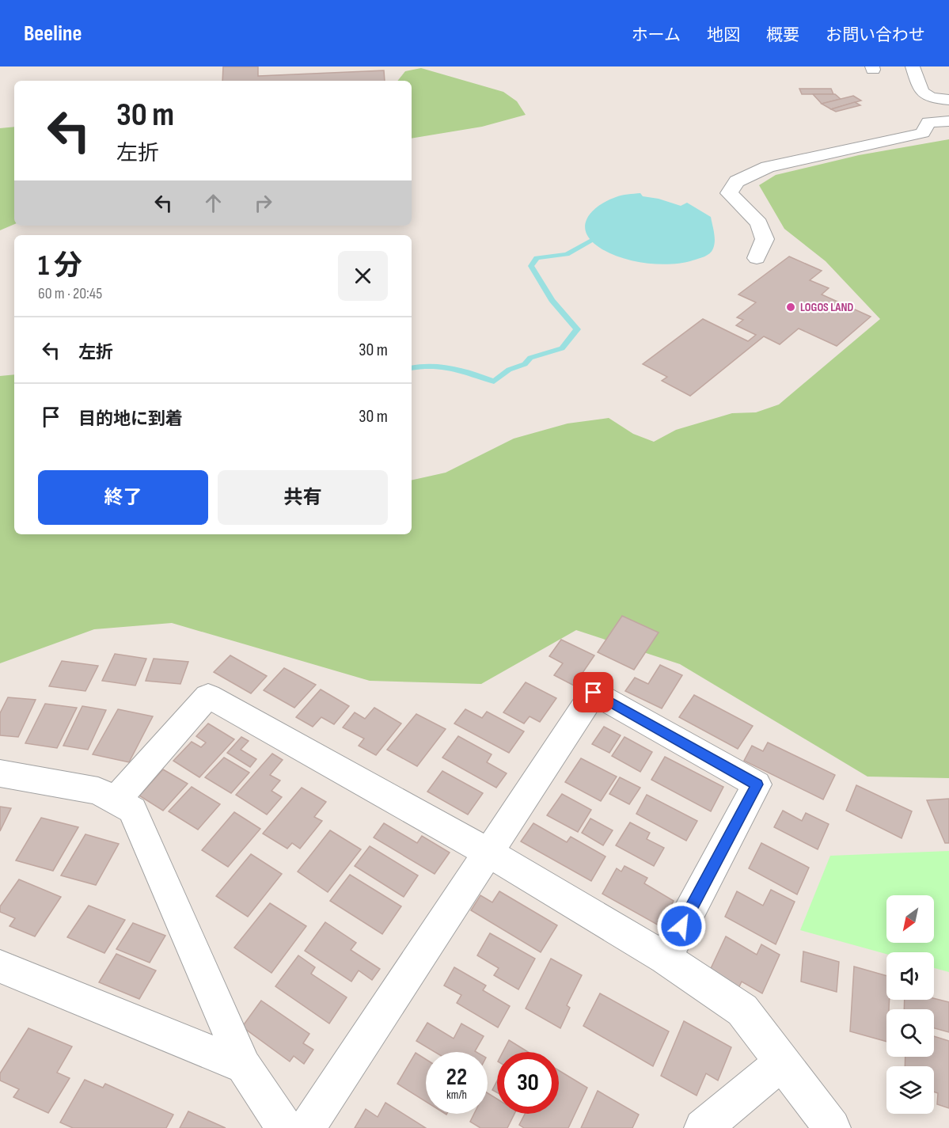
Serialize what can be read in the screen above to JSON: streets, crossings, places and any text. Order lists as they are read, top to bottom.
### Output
{
  "places": ["LOGOS LAND"],
  "north": "bottom left",
  "page": {
    "header": "Beeline",
    "nav": [
      "ホーム",
      "地図",
      "概要",
      "お問い合わせ"
    ],
    "turn": ["30 m", "左折"],
    "heading": ["1 分", "60 m · 20:45"],
    "list": [
      {
        "name": "左折",
        "value": "30 m"
      },
      {
        "name": "目的地に到着",
        "value": "30 m"
      }
    ],
    "buttons": ["終了", "共有"],
    "speed": "22 km/h",
    "limit": "30"
  }
}
